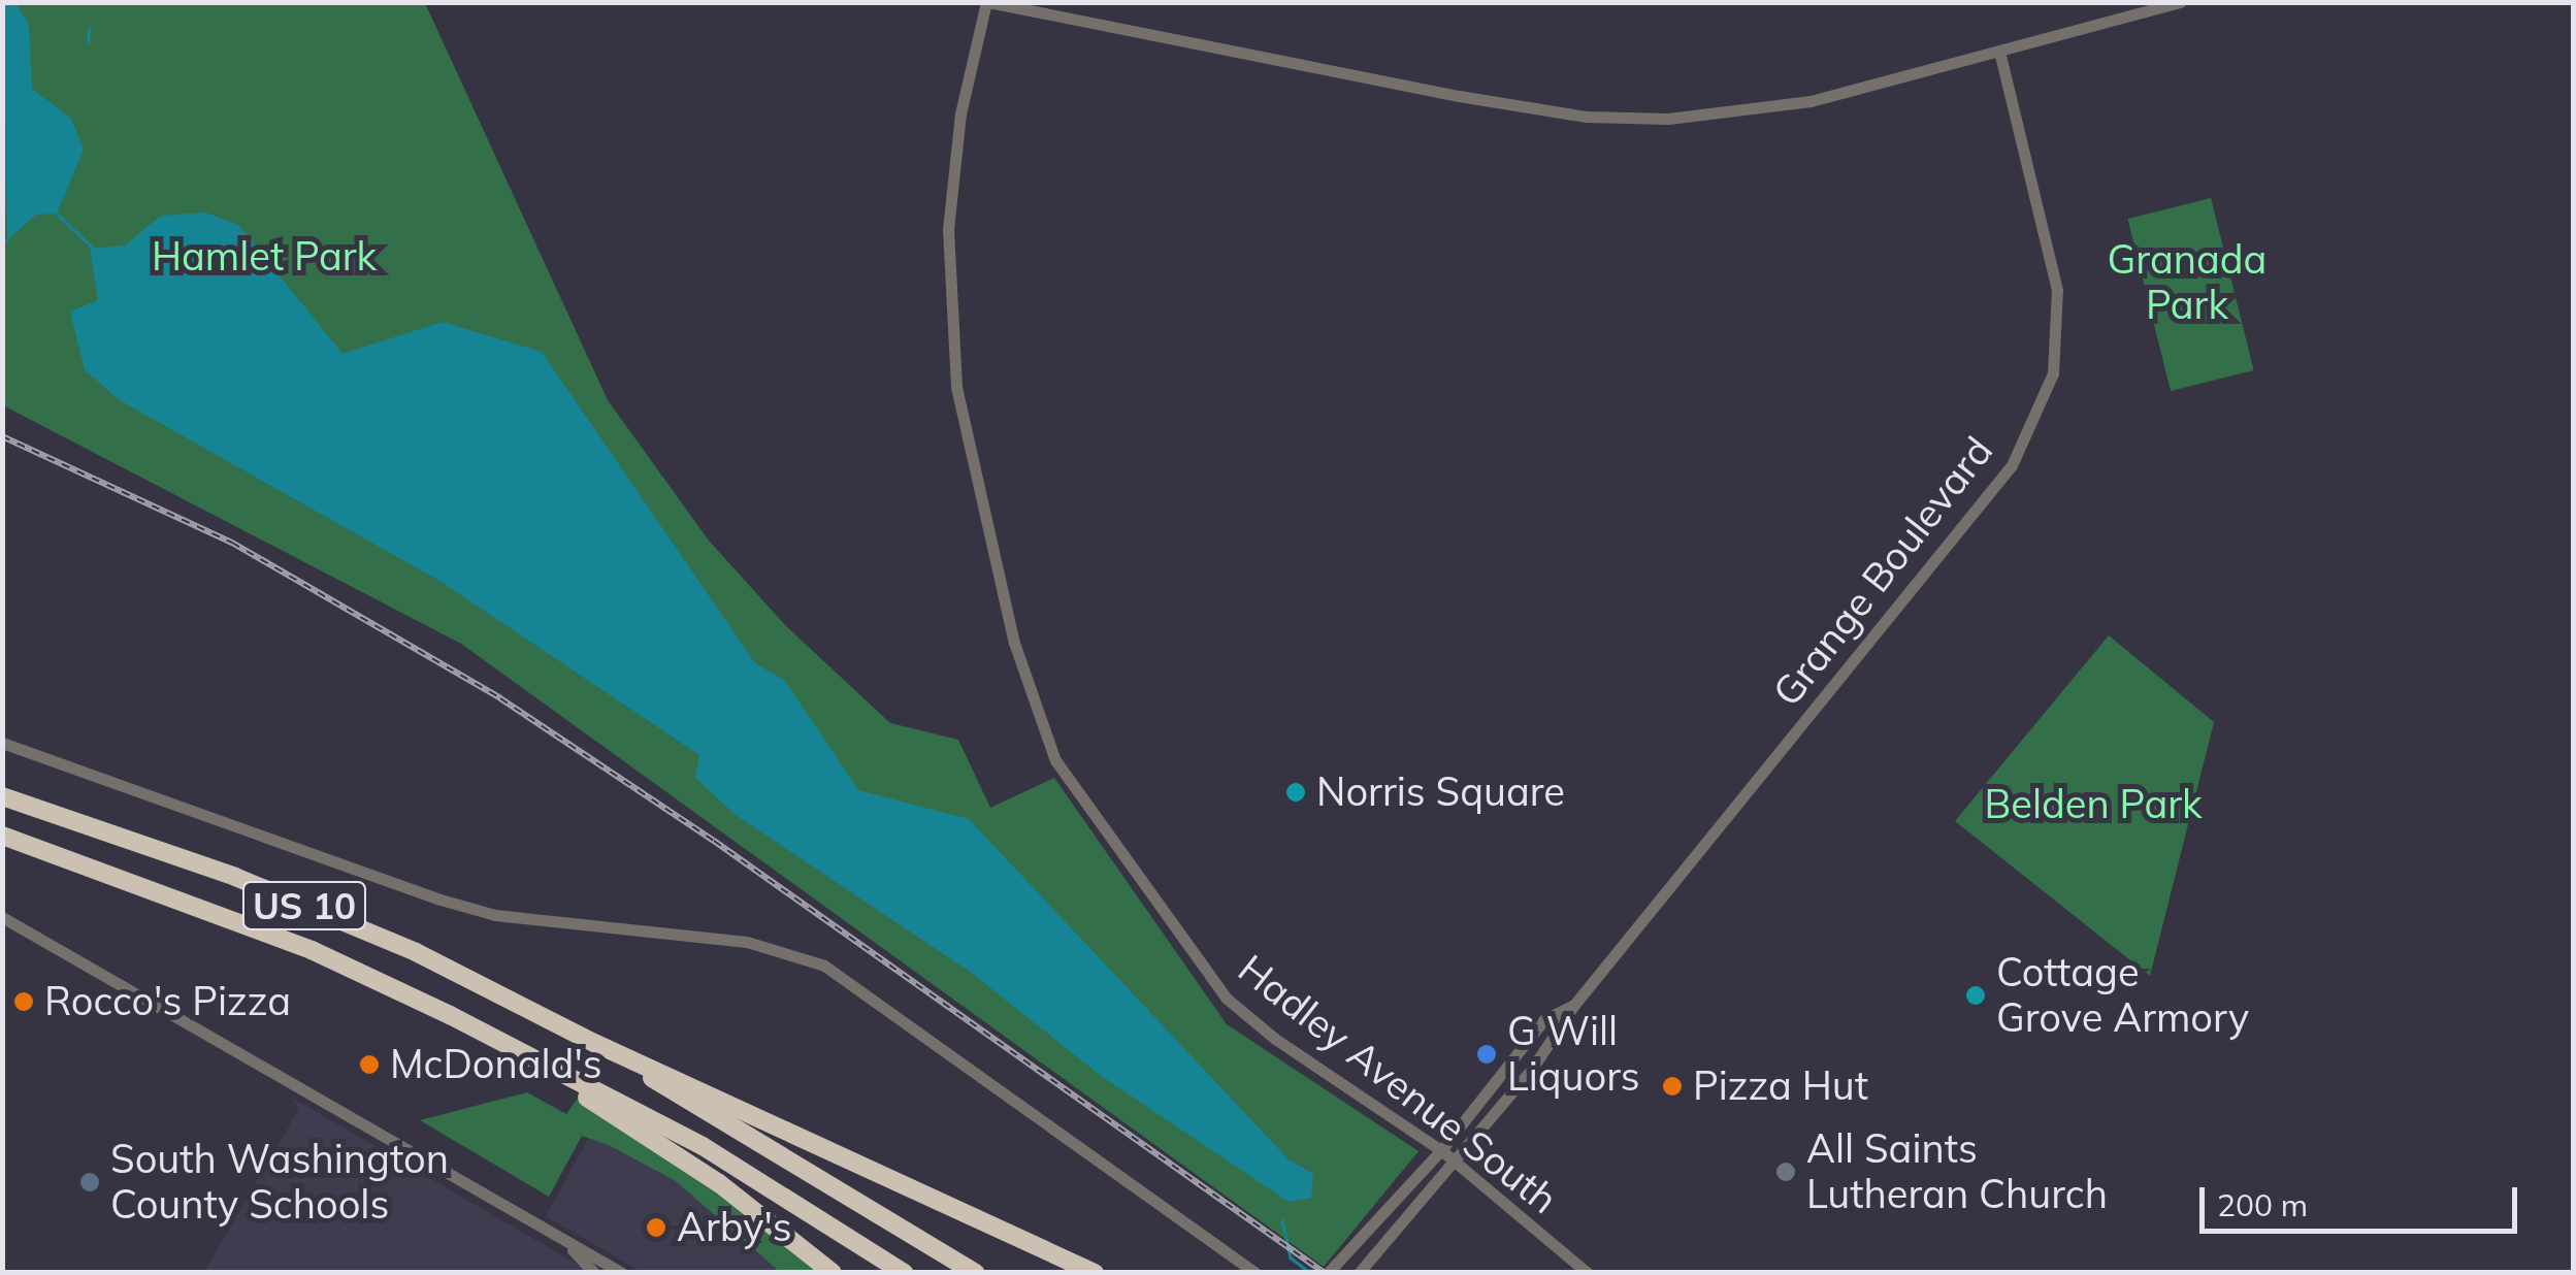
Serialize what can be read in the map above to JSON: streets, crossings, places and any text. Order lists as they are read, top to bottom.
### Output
{
  "streets": {
    "highway": ["US 10"],
    "street": ["Grange Boulevard", "Hadley Avenue South"]
  },
  "crossings": [
    ["Grange Boulevard", "Hadley Avenue South"]
  ],
  "parks": ["Hamlet Park", "Granada Park", "Belden Park"],
  "places": [
    "Norris Square",
    "Cottage Grove Armory",
    "Rocco's Pizza",
    "G Will Liquors",
    "McDonald's",
    "Pizza Hut",
    "All Saints Lutheran Church",
    "South Washington County Schools",
    "Arby's"
  ],
  "scale_bar": "200 m"
}
